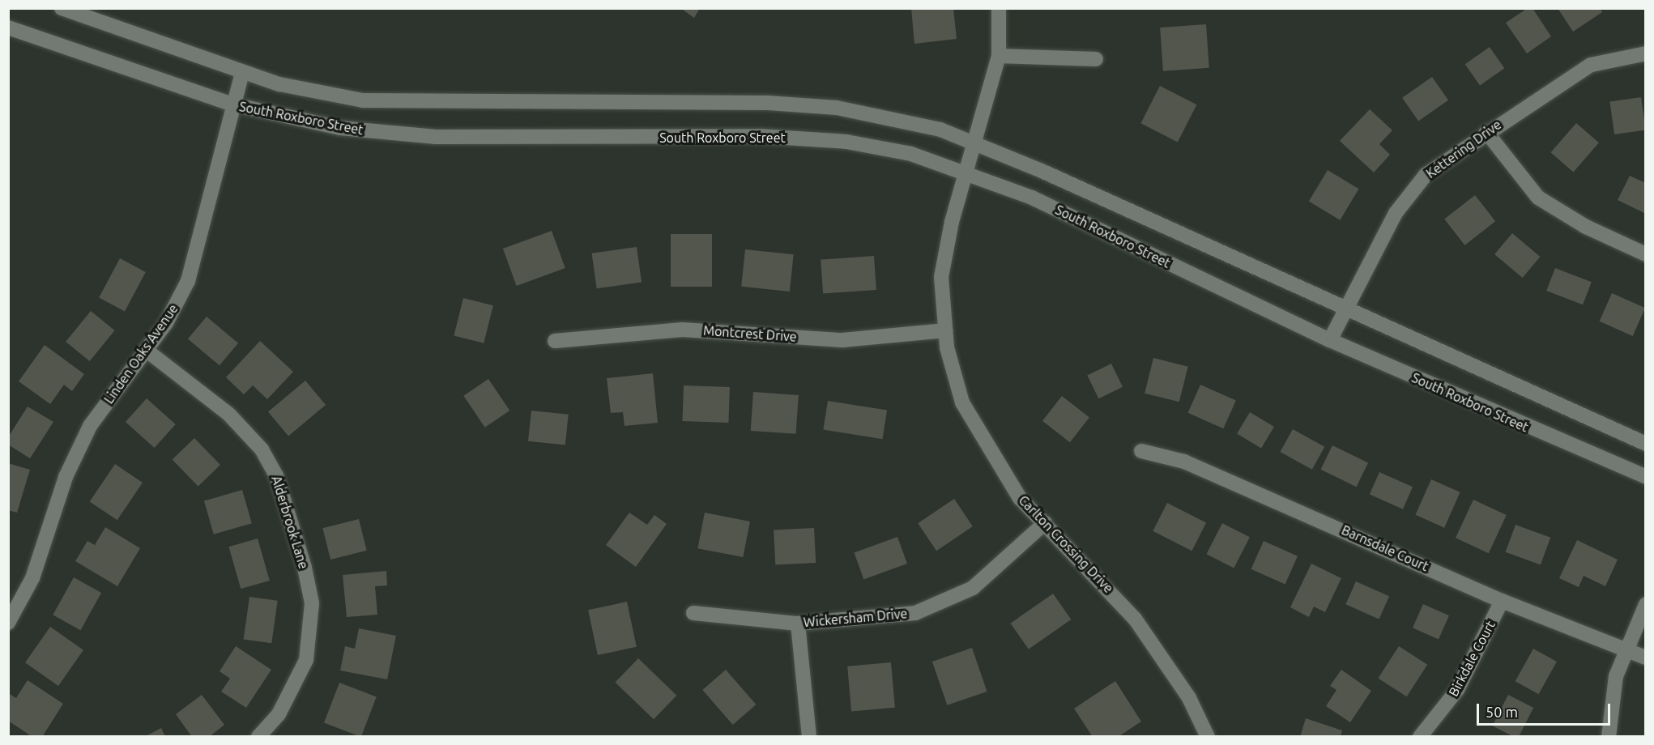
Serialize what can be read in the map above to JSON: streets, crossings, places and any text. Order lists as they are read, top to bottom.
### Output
{
  "streets": {
    "street": [
      "South Roxboro Street",
      "Kettering Drive",
      "Montcrest Drive",
      "Linden Oaks Avenue",
      "Alderbrook Lane",
      "Carlton Crossing Drive",
      "Barnsdale Court",
      "Wickersham Drive",
      "Birkdale Court"
    ]
  },
  "crossings": [
    ["South Roxboro Street", "Kettering Drive"],
    ["South Roxboro Street", "Linden Oaks Avenue"],
    ["South Roxboro Street", "Carlton Crossing Drive"],
    ["Montcrest Drive", "Carlton Crossing Drive"],
    ["Linden Oaks Avenue", "Alderbrook Lane"],
    ["Carlton Crossing Drive", "Wickersham Drive"],
    ["Barnsdale Court", "Birkdale Court"]
  ],
  "scale_bar": "50 m"
}
